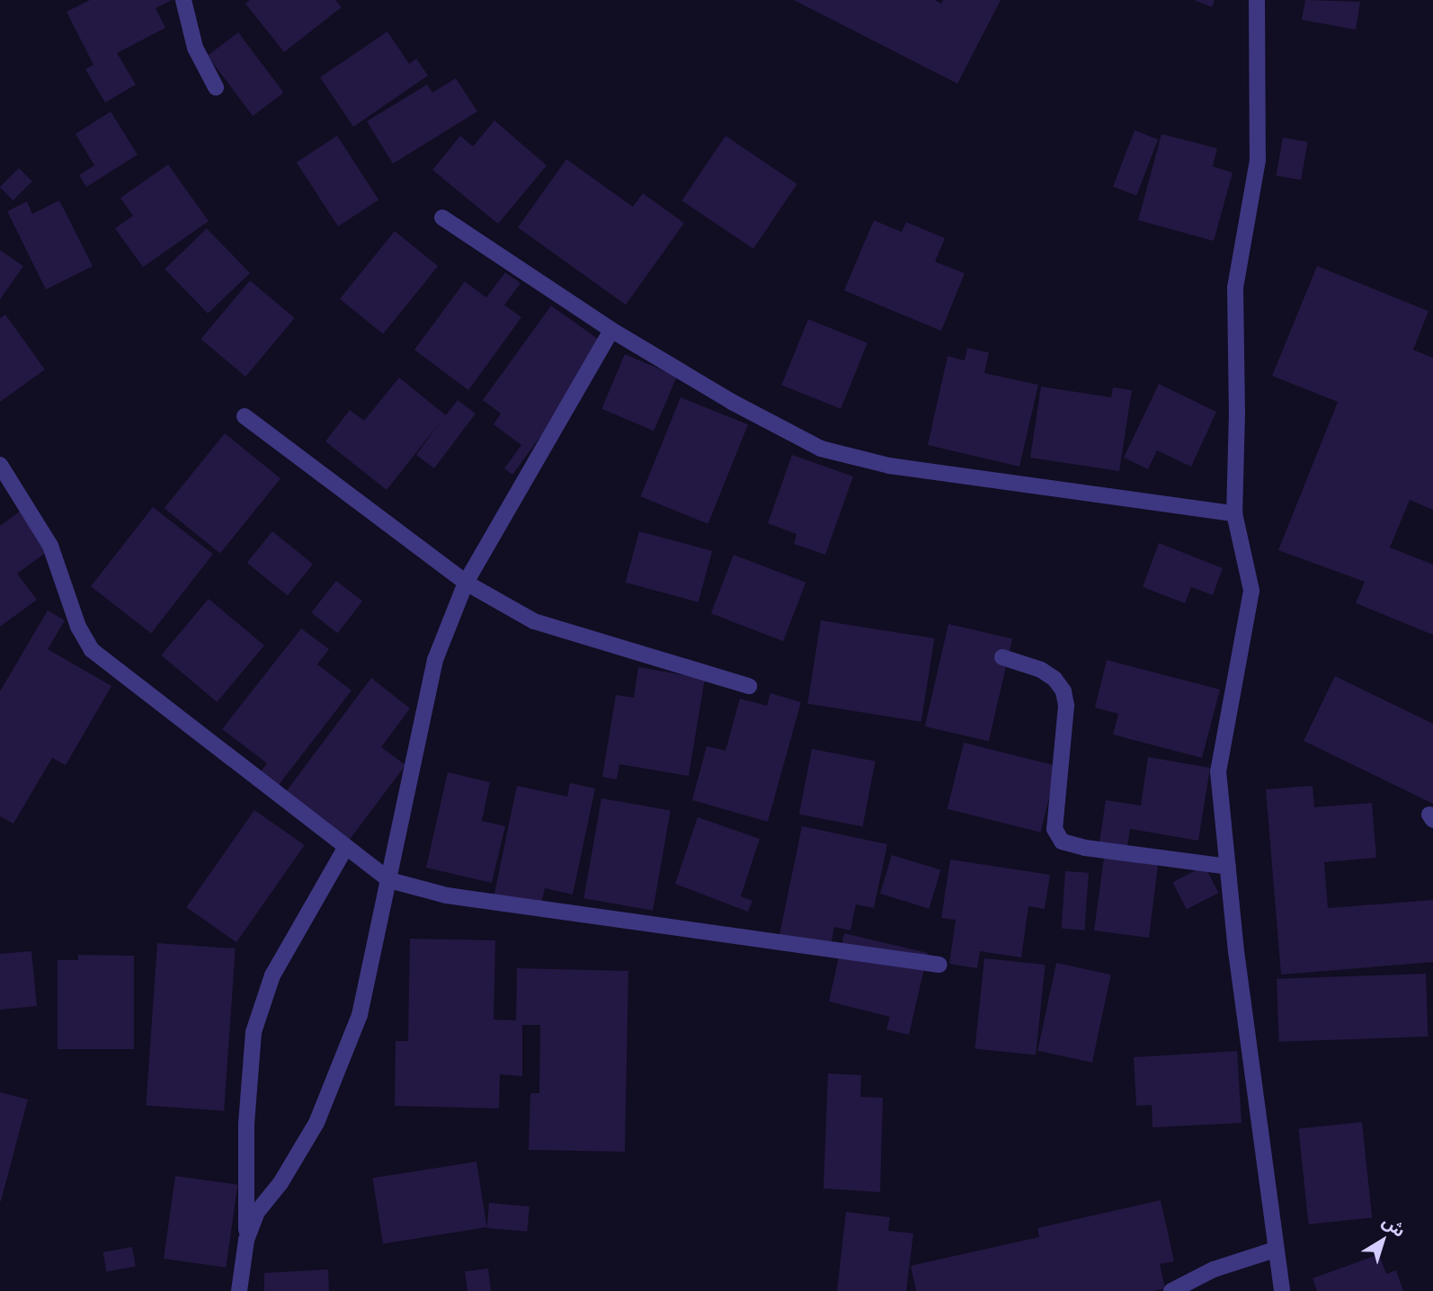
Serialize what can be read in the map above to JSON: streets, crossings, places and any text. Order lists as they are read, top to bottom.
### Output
{
  "north": "top right"
}
